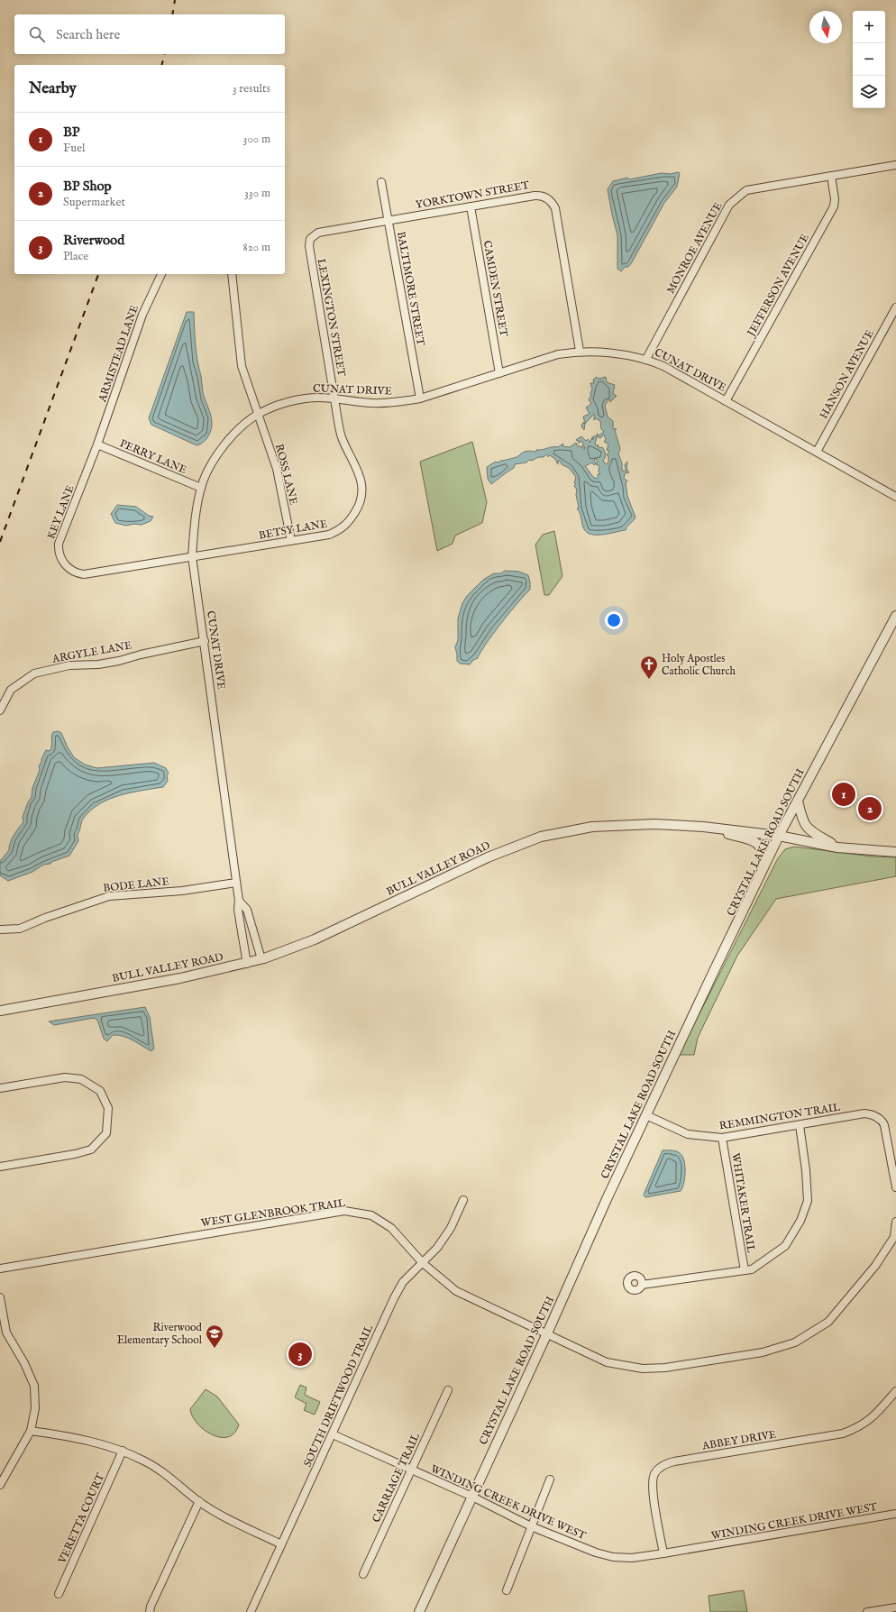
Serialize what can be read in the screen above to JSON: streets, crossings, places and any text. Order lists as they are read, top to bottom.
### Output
{
  "streets": {
    "street": [
      "YORKTOWN STREET",
      "MONROE AVENUE",
      "JEFFERSON AVENUE",
      "BALTIMORE STREET",
      "CAMDEN STREET",
      "LEXINGTON STREET",
      "ARMISTEAD LANE",
      "CUNAT DRIVE",
      "HANSON AVENUE",
      "PERRY LANE",
      "ROSS LANE",
      "KEY LANE",
      "BETSY LANE",
      "ARGYLE LANE",
      "CRYSTAL LAKE ROAD SOUTH",
      "BULL VALLEY ROAD",
      "BODE LANE",
      "REMMINGTON TRAIL",
      "WHITAKER TRAIL",
      "WEST GLENBROOK TRAIL",
      "SOUTH DRIFTWOOD TRAIL",
      "ABBEY DRIVE",
      "CARRIAGE TRAIL",
      "WINDING CREEK DRIVE WEST",
      "VERETTA COURT"
    ]
  },
  "crossings": [
    ["YORKTOWN STREET", "BALTIMORE STREET"],
    ["YORKTOWN STREET", "CAMDEN STREET"],
    ["YORKTOWN STREET", "LEXINGTON STREET"],
    ["YORKTOWN STREET", "CUNAT DRIVE"],
    ["MONROE AVENUE", "JEFFERSON AVENUE"],
    ["MONROE AVENUE", "CUNAT DRIVE"],
    ["JEFFERSON AVENUE", "CUNAT DRIVE"],
    ["BALTIMORE STREET", "CUNAT DRIVE"],
    ["CAMDEN STREET", "CUNAT DRIVE"],
    ["LEXINGTON STREET", "CUNAT DRIVE"],
    ["LEXINGTON STREET", "BETSY LANE"],
    ["ARMISTEAD LANE", "PERRY LANE"],
    ["ARMISTEAD LANE", "KEY LANE"],
    ["CUNAT DRIVE", "HANSON AVENUE"],
    ["CUNAT DRIVE", "PERRY LANE"],
    ["CUNAT DRIVE", "ROSS LANE"],
    ["CUNAT DRIVE", "KEY LANE"],
    ["CUNAT DRIVE", "BETSY LANE"],
    ["CUNAT DRIVE", "ARGYLE LANE"],
    ["CUNAT DRIVE", "BULL VALLEY ROAD"],
    ["CUNAT DRIVE", "BODE LANE"],
    ["PERRY LANE", "KEY LANE"],
    ["ROSS LANE", "BETSY LANE"],
    ["KEY LANE", "BETSY LANE"],
    ["CRYSTAL LAKE ROAD SOUTH", "BULL VALLEY ROAD"],
    ["CRYSTAL LAKE ROAD SOUTH", "REMMINGTON TRAIL"],
    ["CRYSTAL LAKE ROAD SOUTH", "WEST GLENBROOK TRAIL"],
    ["CRYSTAL LAKE ROAD SOUTH", "WINDING CREEK DRIVE WEST"],
    ["REMMINGTON TRAIL", "WHITAKER TRAIL"],
    ["WEST GLENBROOK TRAIL", "SOUTH DRIFTWOOD TRAIL"],
    ["SOUTH DRIFTWOOD TRAIL", "WINDING CREEK DRIVE WEST"],
    ["ABBEY DRIVE", "WINDING CREEK DRIVE WEST"],
    ["CARRIAGE TRAIL", "WINDING CREEK DRIVE WEST"]
  ],
  "places": {
    "church": ["Holy Apostles Catholic Church"],
    "school or university": ["Riverwood Elementary School"]
  },
  "north": "bottom",
  "page": {
    "map_buttons": ["+", "−"],
    "search": "Search here",
    "heading": ["Nearby", "3 results"],
    "list": [
      {
        "mark": "1",
        "name": "BP",
        "note": "Fuel",
        "value": "300 m"
      },
      {
        "mark": "2",
        "name": "BP Shop",
        "note": "Supermarket",
        "value": "330 m"
      },
      {
        "mark": "3",
        "name": "Riverwood",
        "note": "Place",
        "value": "820 m"
      }
    ],
    "pins": ["1", "2", "3"]
  }
}
